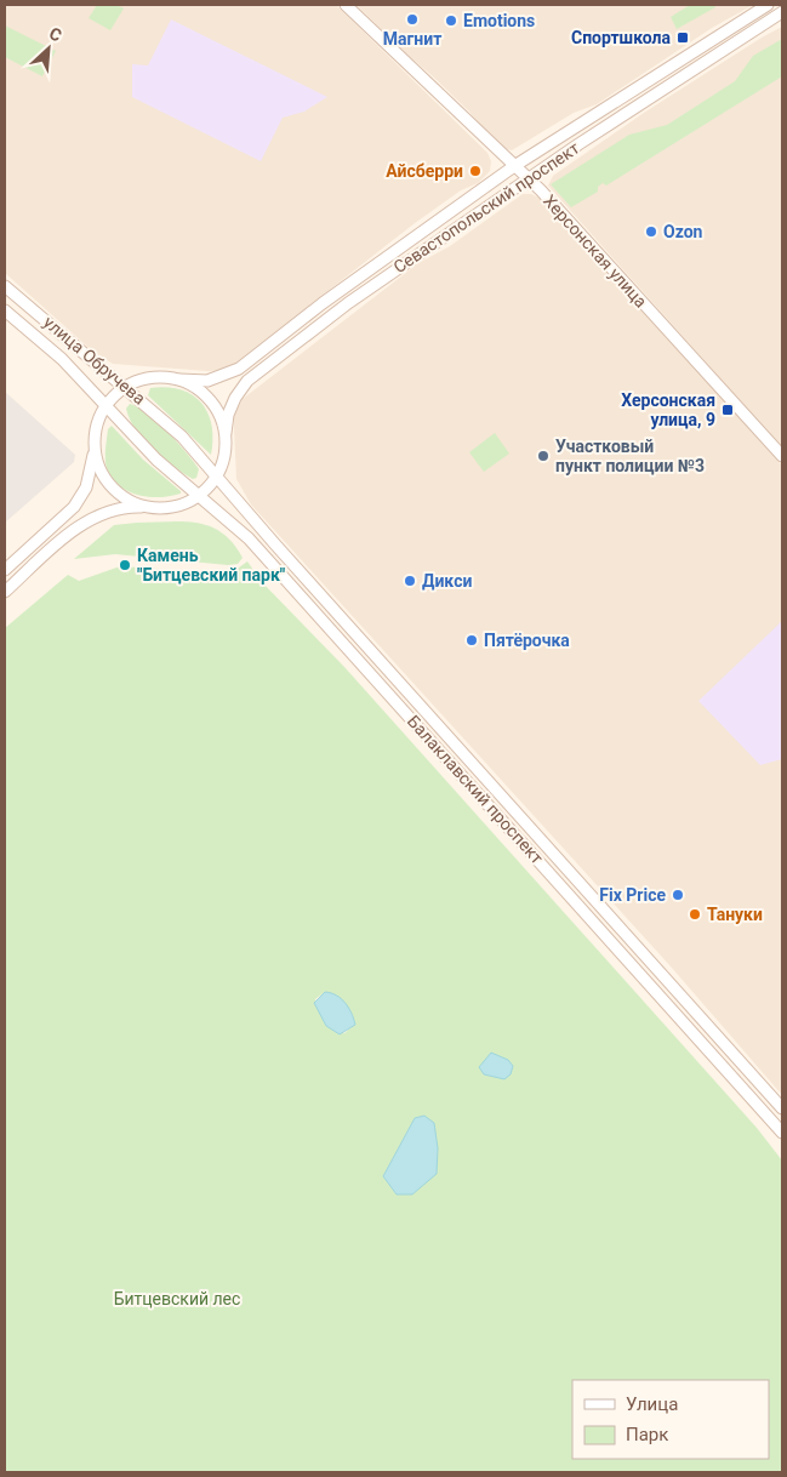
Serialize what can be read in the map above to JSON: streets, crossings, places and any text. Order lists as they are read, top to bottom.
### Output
{
  "streets": {
    "main road": [
      "Севастопольский проспект",
      "Херсонская улица",
      "улица Обручева",
      "Балаклавский проспект"
    ]
  },
  "crossings": [
    ["Севастопольский проспект", "Херсонская улица"],
    ["Севастопольский проспект", "улица Обручева"],
    ["Севастопольский проспект", "Балаклавский проспект"],
    ["улица Обручева", "Балаклавский проспект"]
  ],
  "parks": ["Битцевский лес"],
  "places": {
    "other": [
      "Магнит",
      "Emotions",
      "Айсберри",
      "Ozon",
      "Участковый пункт полиции №3",
      "Камень \"Битцевский парк\"",
      "Дикси",
      "Пятёрочка",
      "Fix Price",
      "Тануки"
    ],
    "transit": ["Спортшкола", "Херсонская улица, 9"]
  },
  "legend": ["Улица", "Парк"],
  "north": "top right"
}
